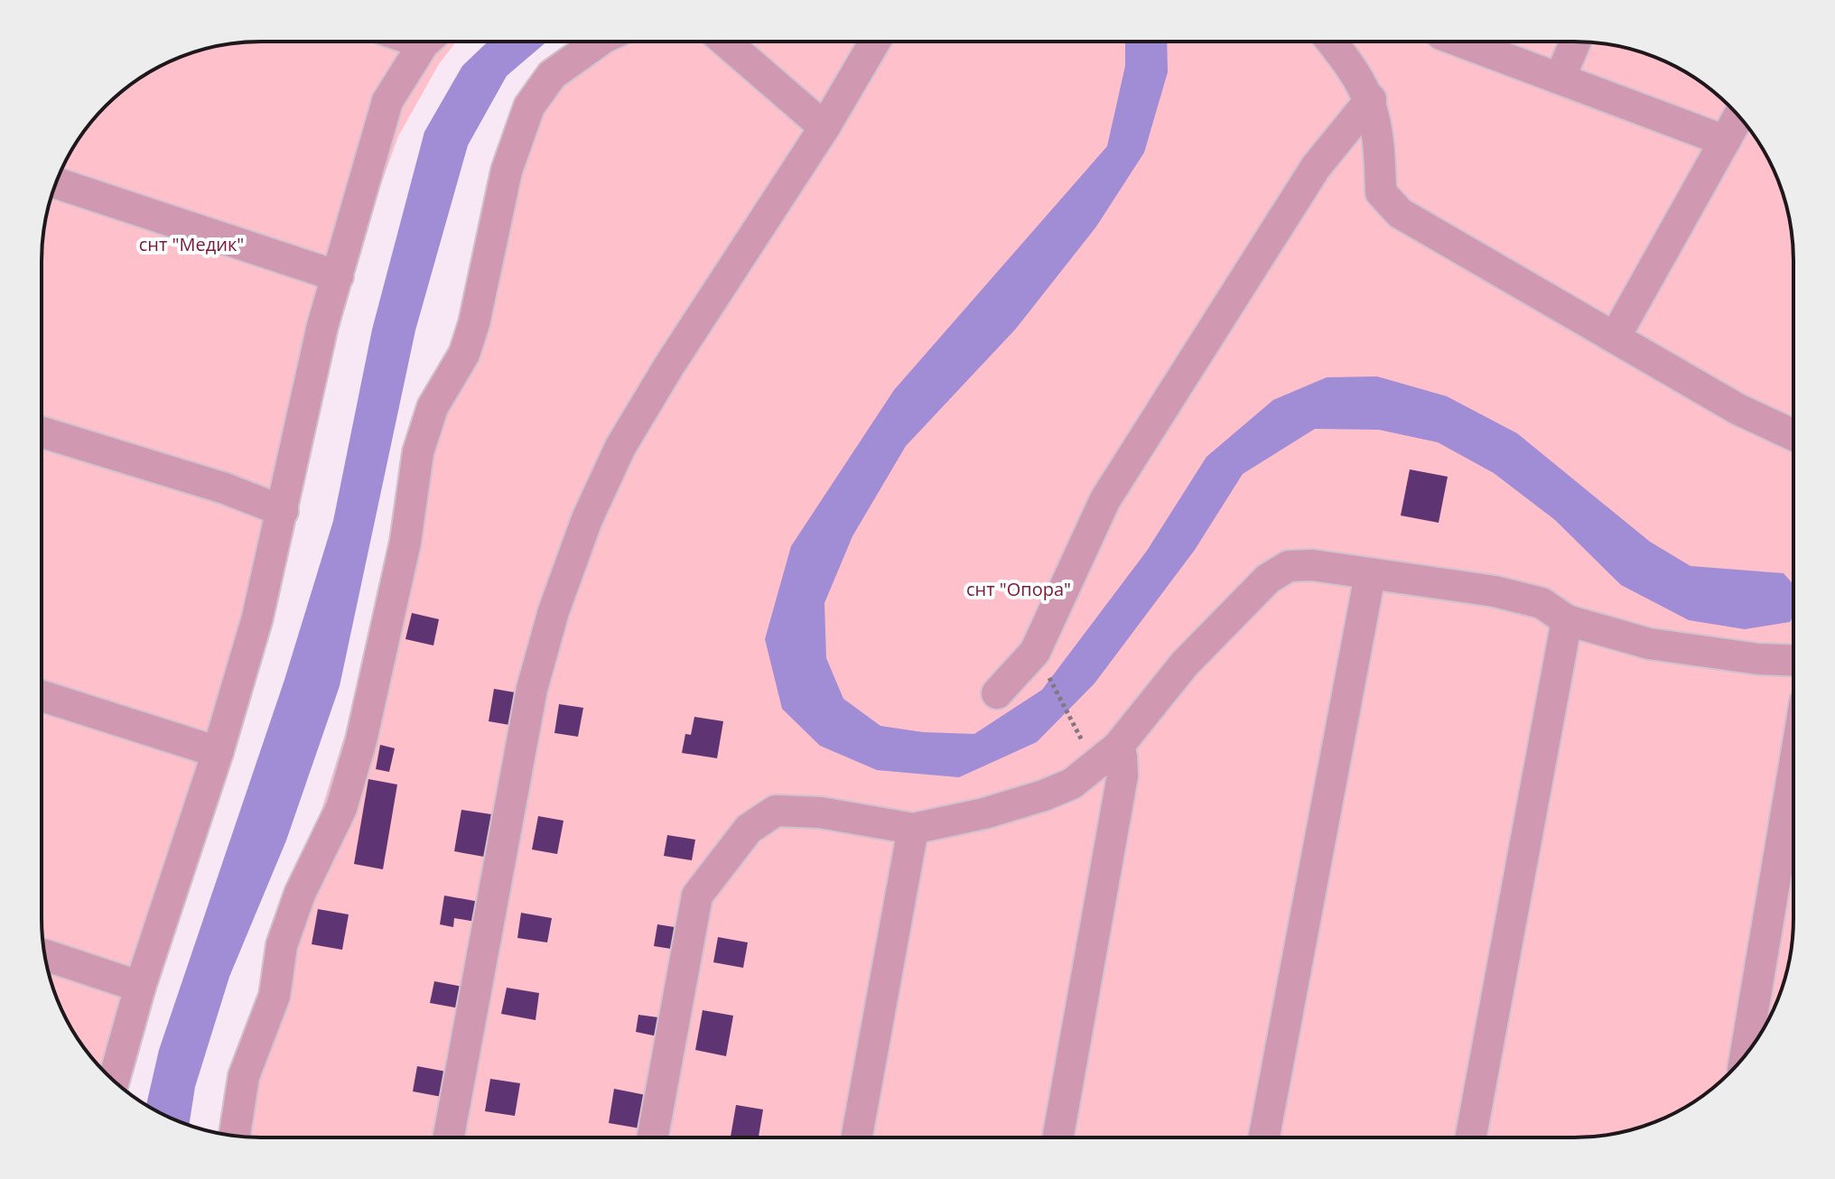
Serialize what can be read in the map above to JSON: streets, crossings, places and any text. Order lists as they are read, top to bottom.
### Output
{
  "parks": ["снт \"Медик\"", "снт \"Опора\""]
}
